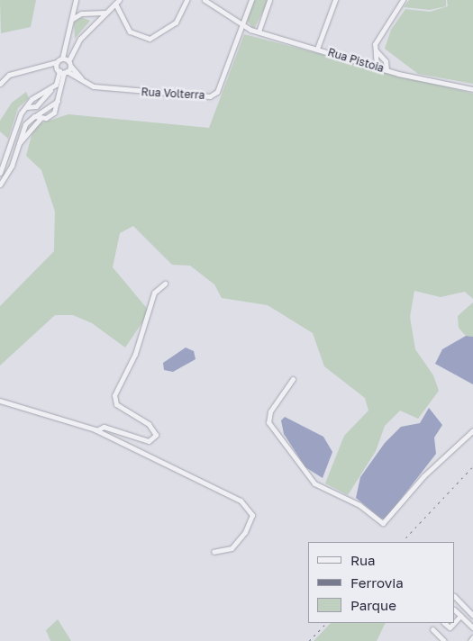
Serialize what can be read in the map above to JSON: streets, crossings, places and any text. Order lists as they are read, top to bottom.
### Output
{
  "streets": {
    "street": ["Rua Pistoia", "Rua Volterra"]
  },
  "crossings": [
    ["Rua Pistoia", "Rua Volterra"]
  ],
  "legend": ["Rua", "Ferrovia", "Parque"]
}
